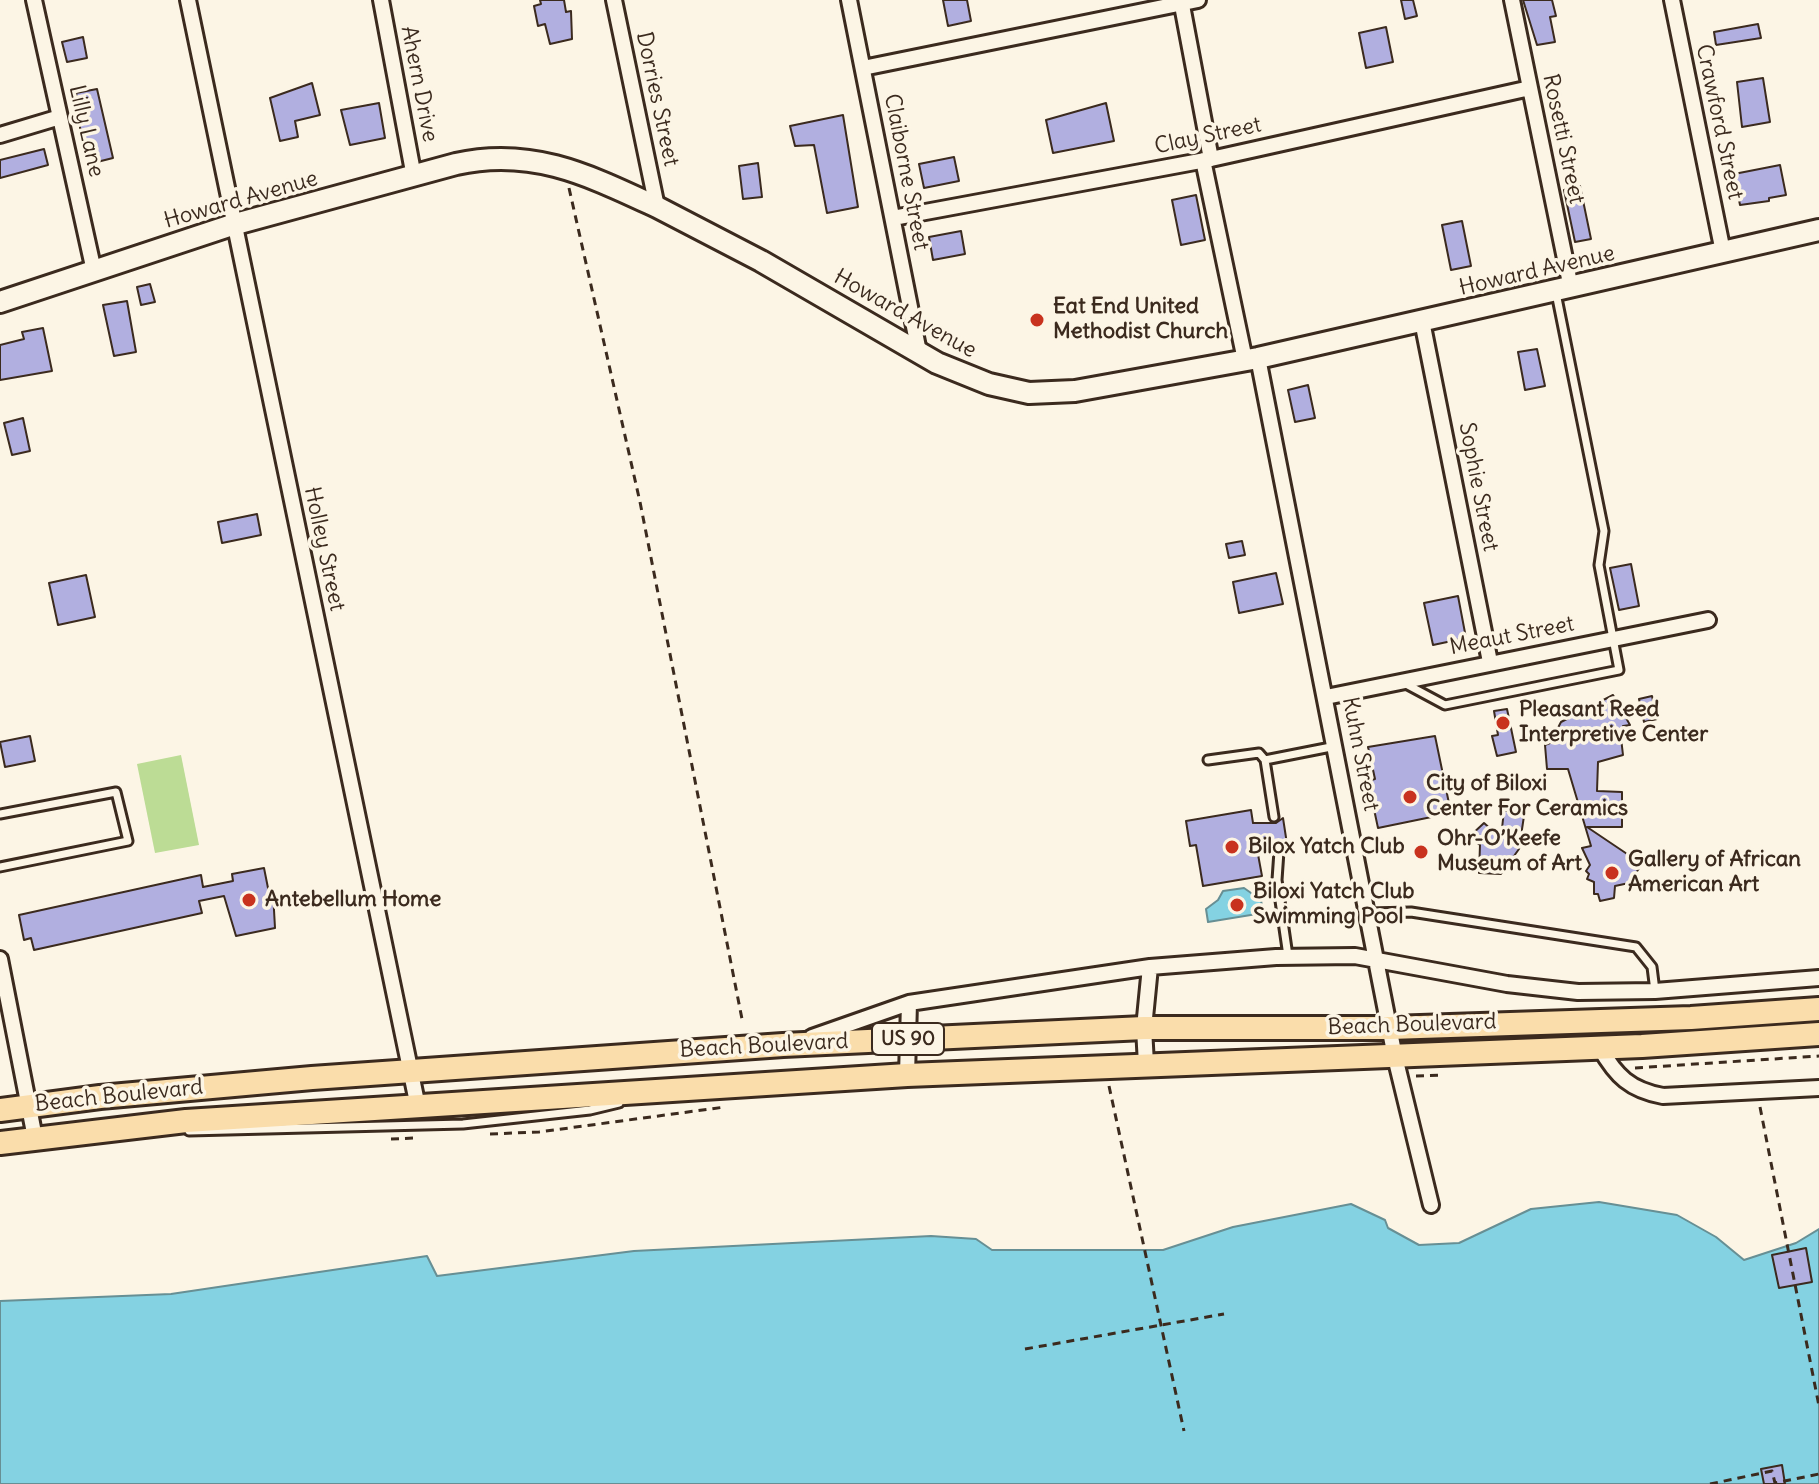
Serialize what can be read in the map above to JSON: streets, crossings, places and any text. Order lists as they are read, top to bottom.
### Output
{
  "streets": {
    "main road": ["Howard Avenue", "Beach Boulevard", "US 90"],
    "street": [
      "Ahern Drive",
      "Dorries Street",
      "Crawford Street",
      "Lilly Lane",
      "Clay Street",
      "Rosetti Street",
      "Claiborne Street",
      "Sophie Street",
      "Holley Street",
      "Meaut Street",
      "Kuhn Street"
    ]
  },
  "crossings": [
    ["Ahern Drive", "Howard Avenue"],
    ["Dorries Street", "Howard Avenue"],
    ["Crawford Street", "Howard Avenue"],
    ["Lilly Lane", "Howard Avenue"],
    ["Clay Street", "Rosetti Street"],
    ["Clay Street", "Claiborne Street"],
    ["Clay Street", "Kuhn Street"],
    ["Rosetti Street", "Howard Avenue"],
    ["Claiborne Street", "Howard Avenue"],
    ["Howard Avenue", "Sophie Street"],
    ["Howard Avenue", "Holley Street"],
    ["Howard Avenue", "Kuhn Street"],
    ["Sophie Street", "Meaut Street"],
    ["Holley Street", "Beach Boulevard"],
    ["Meaut Street", "Kuhn Street"],
    ["Kuhn Street", "Beach Boulevard"]
  ],
  "places": [
    "Eat End United Methodist Church",
    "Pleasant Reed Interpretive Center",
    "City of Biloxi Center For Ceramics",
    "Bilox Yatch Club",
    "Ohr-O’Keefe Museum of Art",
    "Gallery of African American Art",
    "Antebellum Home",
    "Biloxi Yatch Club Swimming Pool"
  ]
}
